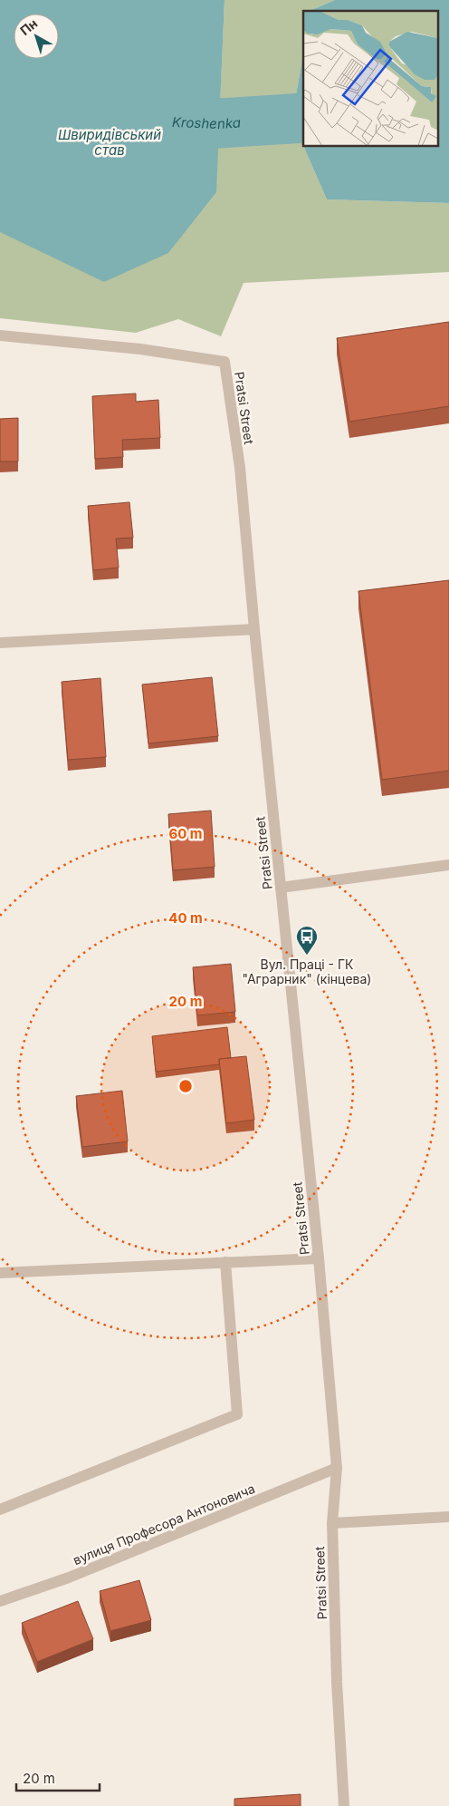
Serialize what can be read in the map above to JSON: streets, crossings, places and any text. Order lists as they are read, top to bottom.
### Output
{
  "streets": {
    "street": ["Pratsi Street", "вулиця Професора Антоновича"]
  },
  "crossings": [
    ["Pratsi Street", "вулиця Професора Антоновича"]
  ],
  "water": ["Kroshenka", "Швиридівський став"],
  "places": {
    "bus stop": ["Вул. Праці - ГК \"Аграрник\" (кінцева)"]
  },
  "scale_bar": "20 m",
  "north": "top left",
  "rings": ["60 m", "40 m", "20 m"]
}
